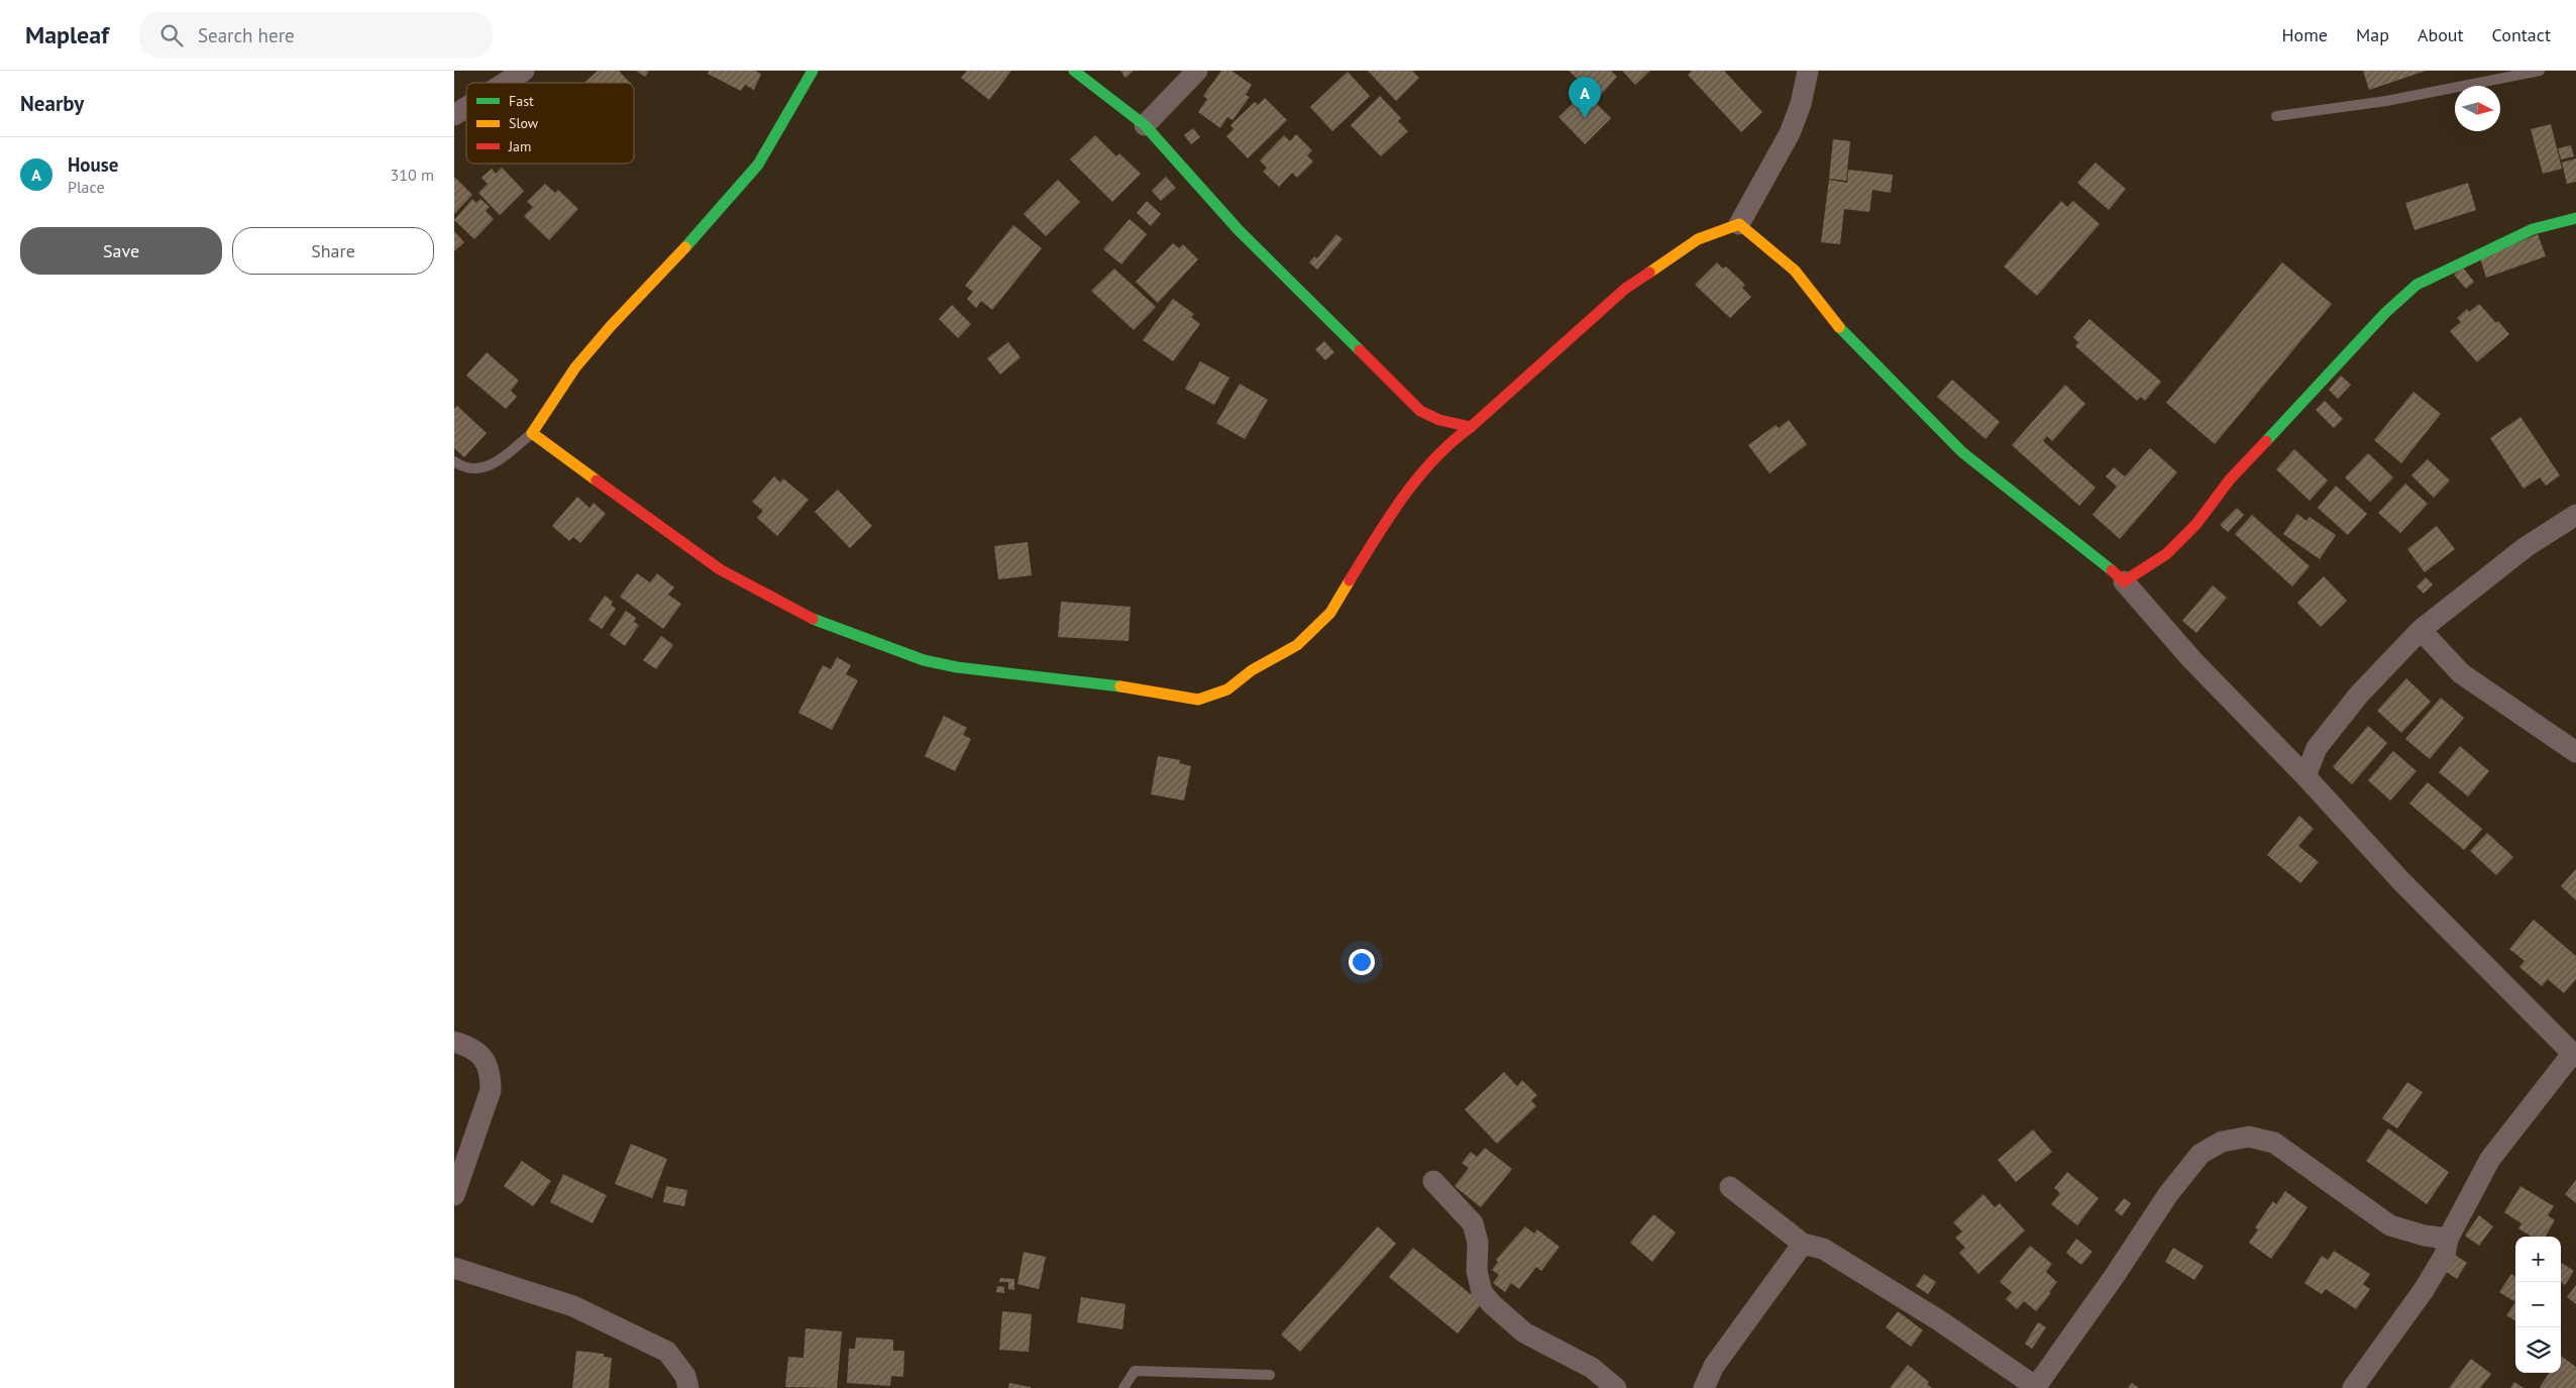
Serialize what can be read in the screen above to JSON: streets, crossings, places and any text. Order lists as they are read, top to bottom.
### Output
{
  "legend": ["Fast", "Slow", "Jam"],
  "north": "right",
  "page": {
    "header": "Mapleaf",
    "search": "Search here",
    "nav": [
      "Home",
      "Map",
      "About",
      "Contact"
    ],
    "heading": "Nearby",
    "pins": "A",
    "list": [
      {
        "mark": "A",
        "name": "House",
        "note": "Place",
        "value": "310 m"
      }
    ],
    "buttons": ["Save", "Share"],
    "map_buttons": ["+", "−"]
  }
}
